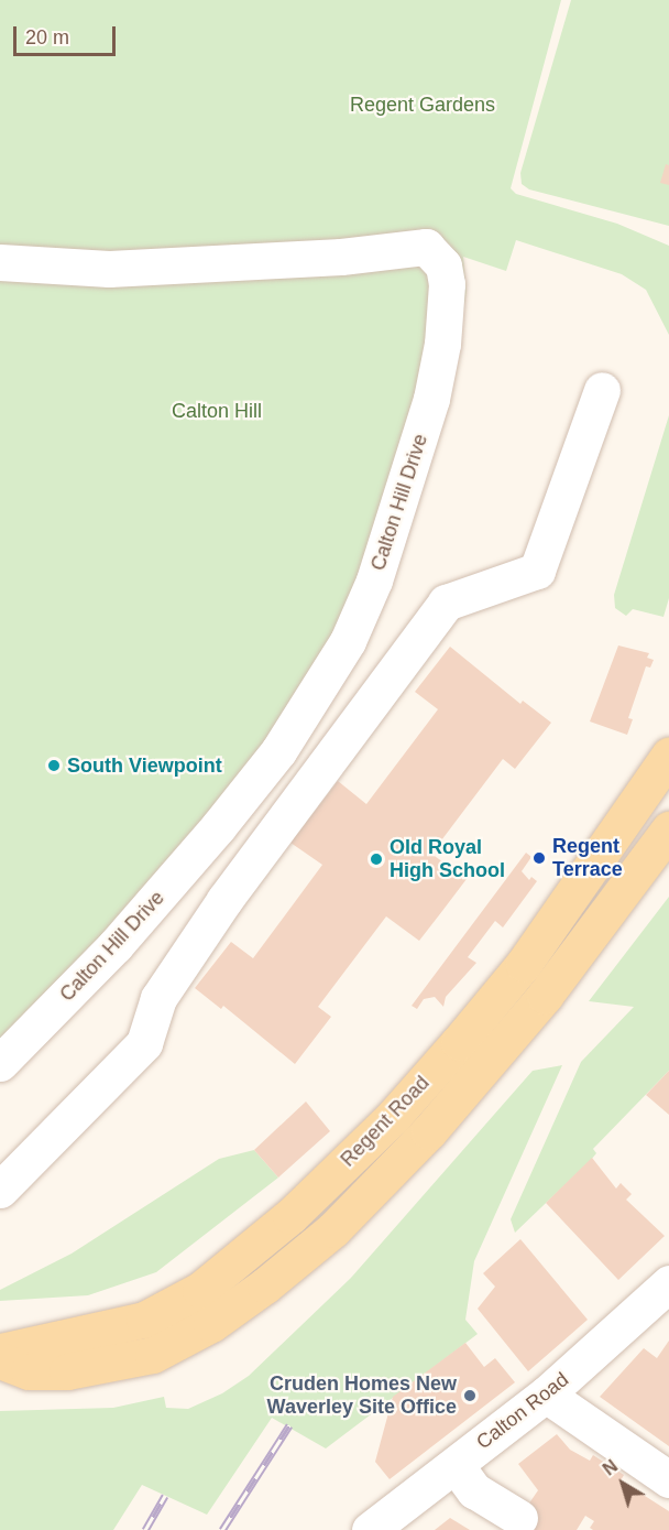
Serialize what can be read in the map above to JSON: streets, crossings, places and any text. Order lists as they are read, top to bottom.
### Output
{
  "streets": {
    "main road": ["Regent Road"],
    "street": ["Calton Hill Drive", "Calton Road"]
  },
  "parks": ["Regent Gardens", "Calton Hill"],
  "places": [
    "South Viewpoint",
    "Regent Terrace",
    "Old Royal High School",
    "Cruden Homes New Waverley Site Office"
  ],
  "scale_bar": "20 m",
  "north": "top left"
}
